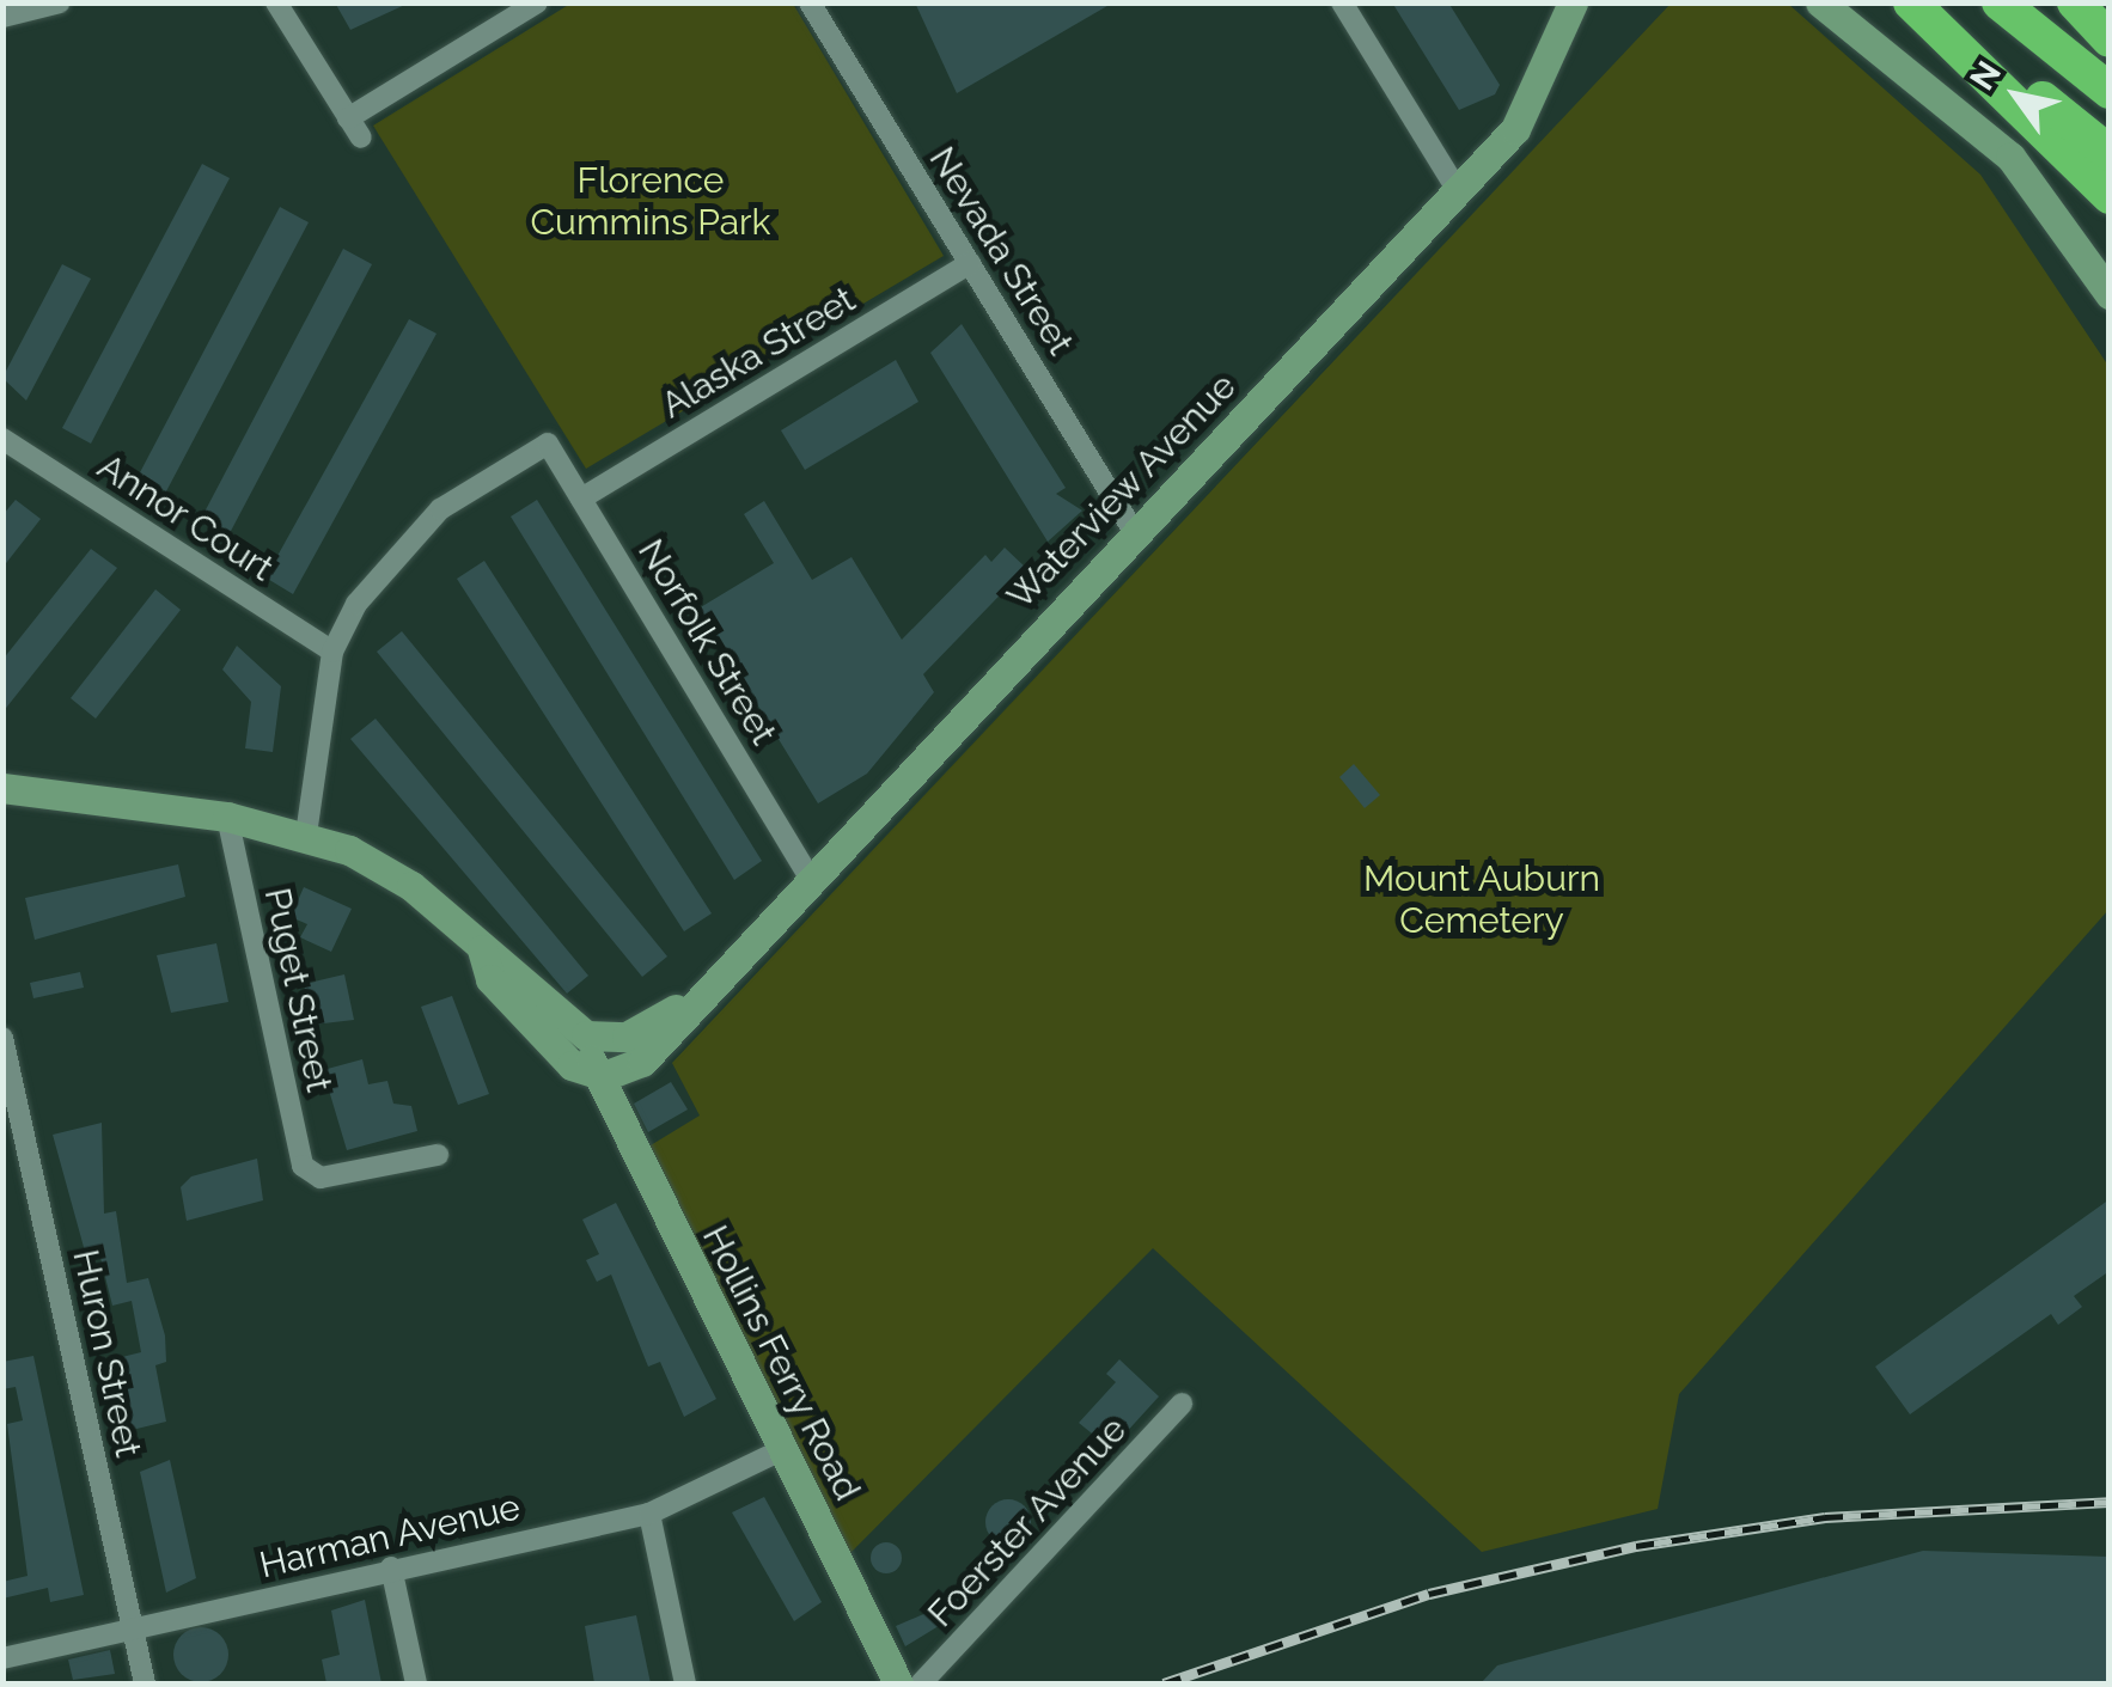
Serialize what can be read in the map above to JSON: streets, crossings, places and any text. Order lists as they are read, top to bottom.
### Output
{
  "streets": {
    "street": [
      "Nevada Street",
      "Alaska Street",
      "Waterview Avenue",
      "Annor Court",
      "Norfolk Street",
      "Puget Street",
      "Huron Street",
      "Hollins Ferry Road",
      "Foerster Avenue",
      "Harman Avenue"
    ]
  },
  "crossings": [
    ["Nevada Street", "Alaska Street"],
    ["Nevada Street", "Waterview Avenue"],
    ["Alaska Street", "Norfolk Street"],
    ["Waterview Avenue", "Norfolk Street"],
    ["Waterview Avenue", "Hollins Ferry Road"],
    ["Annor Court", "Norfolk Street"],
    ["Puget Street", "Hollins Ferry Road"],
    ["Huron Street", "Harman Avenue"],
    ["Hollins Ferry Road", "Harman Avenue"]
  ],
  "parks": ["Florence Cummins Park", "Mount Auburn Cemetery"],
  "north": "top left"
}
